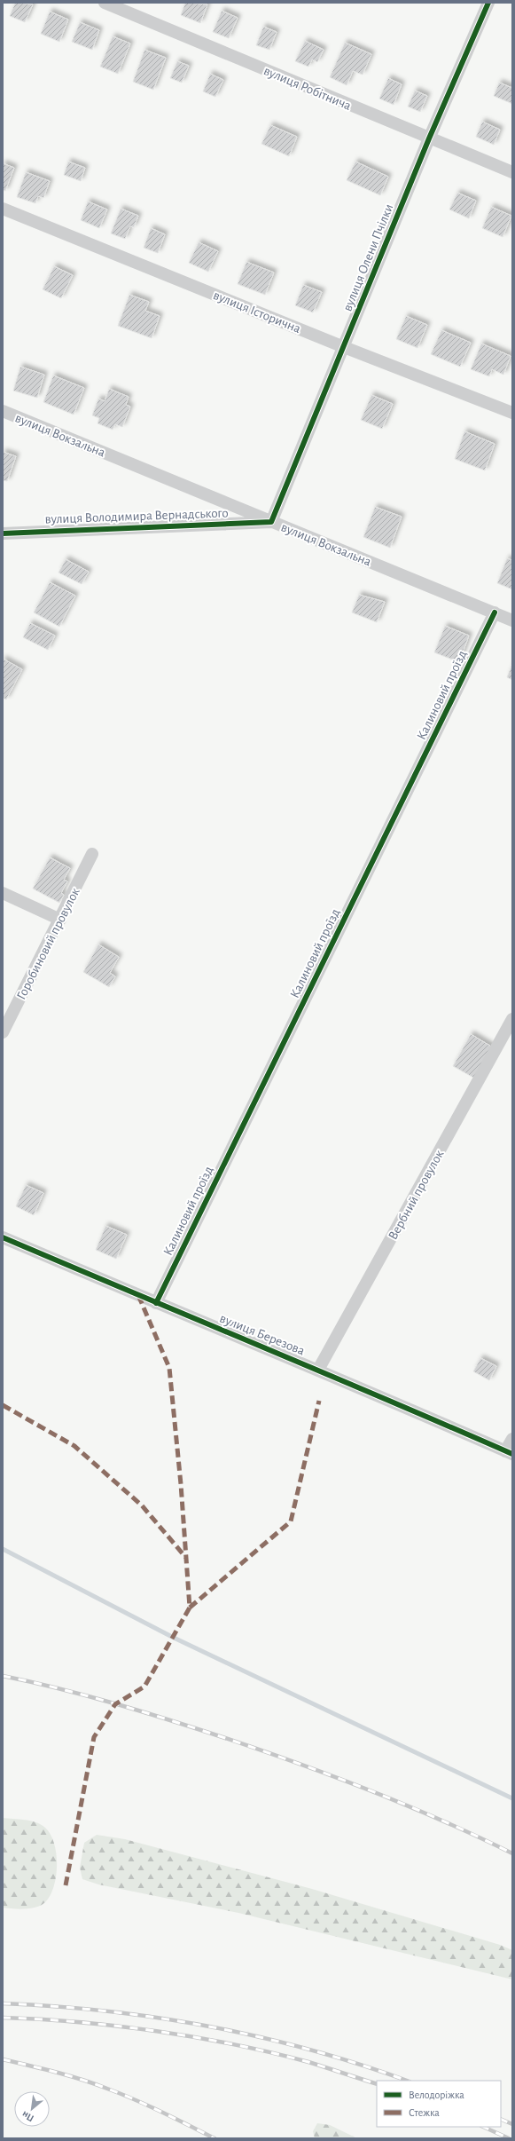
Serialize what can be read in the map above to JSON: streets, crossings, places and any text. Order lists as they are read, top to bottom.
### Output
{
  "streets": {
    "street": [
      "вулиця Робітнича",
      "вулиця Олени Пчілки",
      "вулиця Історична",
      "вулиця Вокзальна",
      "вулиця Володимира Вернадського",
      "Калиновий проїзд",
      "Горобиновий провулок",
      "Вербний провулок",
      "вулиця Березова"
    ]
  },
  "crossings": [
    ["вулиця Робітнича", "вулиця Олени Пчілки"],
    ["вулиця Олени Пчілки", "вулиця Історична"],
    ["вулиця Олени Пчілки", "вулиця Вокзальна"],
    ["вулиця Олени Пчілки", "вулиця Володимира Вернадського"],
    ["вулиця Вокзальна", "вулиця Володимира Вернадського"],
    ["вулиця Вокзальна", "Калиновий проїзд"],
    ["Калиновий проїзд", "вулиця Березова"],
    ["Вербний провулок", "вулиця Березова"]
  ],
  "legend": ["Велодоріжка", "Стежка"],
  "north": "bottom left"
}
